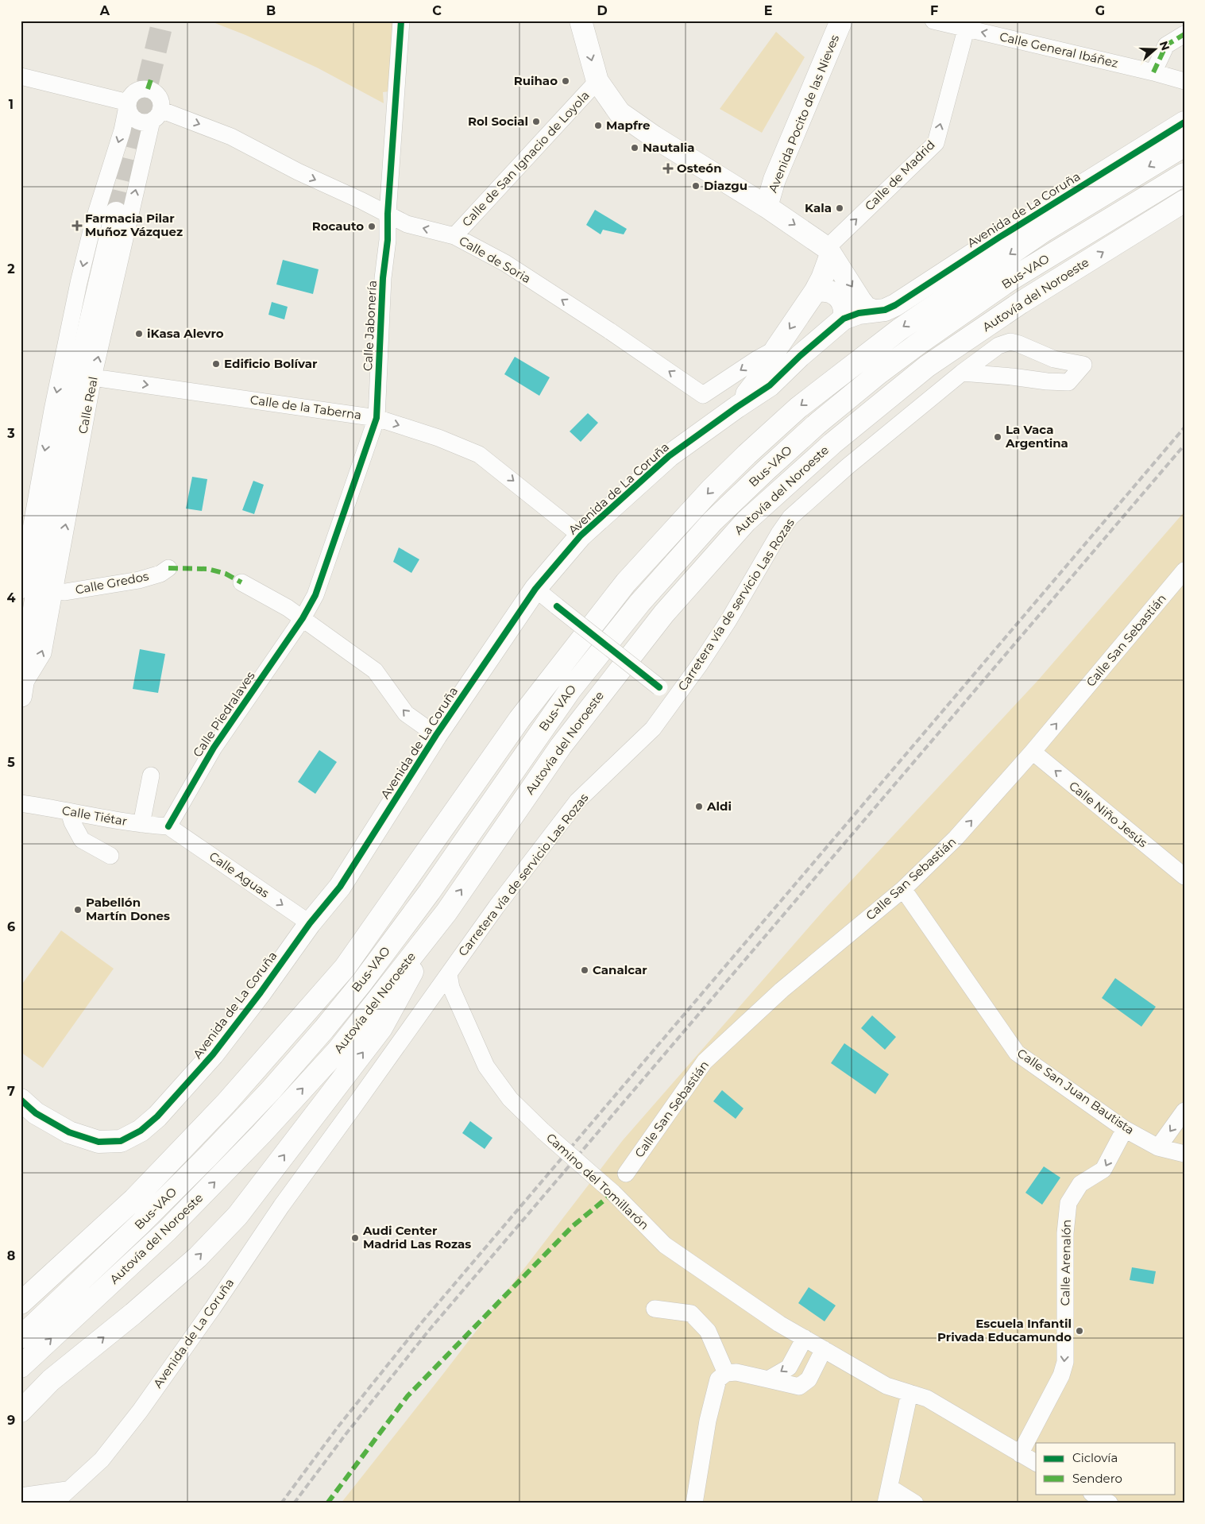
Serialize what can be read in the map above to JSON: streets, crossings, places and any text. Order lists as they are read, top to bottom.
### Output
{
  "streets": {
    "main road": [
      "Avenida Pocito de las Nieves",
      "Avenida de La Coruña",
      "Bus-VAO",
      "Autovía del Noroeste",
      "Calle Real"
    ],
    "street": [
      "Calle General Ibáñez",
      "Calle de San Ignacio de Loyola",
      "Calle de Madrid",
      "Calle de Soria",
      "Calle Jabonería",
      "Calle de la Taberna",
      "Calle Gredos",
      "Carretera vía de servicio Las Rozas",
      "Calle San Sebastián",
      "Calle Piedralaves",
      "Calle Niño Jesús",
      "Calle Tiétar",
      "Calle Aguas",
      "Calle San Juan Bautista",
      "Camino del Tomillarón",
      "Calle Arenalón"
    ]
  },
  "crossings": [
    ["Calle General Ibáñez", "Calle de Madrid"],
    ["Calle de San Ignacio de Loyola", "Calle de Soria"],
    ["Calle de Madrid", "Avenida de La Coruña"],
    ["Avenida de La Coruña", "Calle de Soria"],
    ["Avenida de La Coruña", "Calle de la Taberna"],
    ["Avenida de La Coruña", "Carretera vía de servicio Las Rozas"],
    ["Avenida de La Coruña", "Calle Aguas"],
    ["Avenida de La Coruña", "Camino del Tomillarón"],
    ["Calle de Soria", "Calle Jabonería"],
    ["Calle de Soria", "Calle Real"],
    ["Calle Jabonería", "Calle de la Taberna"],
    ["Calle Jabonería", "Calle Piedralaves"],
    ["Calle Real", "Calle de la Taberna"],
    ["Calle Real", "Calle Gredos"],
    ["Carretera vía de servicio Las Rozas", "Camino del Tomillarón"],
    ["Calle San Sebastián", "Calle Niño Jesús"],
    ["Calle San Sebastián", "Calle San Juan Bautista"],
    ["Calle Piedralaves", "Calle Tiétar"],
    ["Calle Piedralaves", "Calle Aguas"],
    ["Calle Tiétar", "Calle Aguas"],
    ["Calle San Juan Bautista", "Calle Arenalón"],
    ["Camino del Tomillarón", "Calle Arenalón"]
  ],
  "one_way": [
    "Calle General Ibáñez",
    "Calle de Madrid",
    "Calle de la Taberna",
    "Calle San Sebastián",
    "Calle Niño Jesús",
    "Calle Aguas",
    "Calle Arenalón"
  ],
  "places": {
    "other": [
      "Ruihao",
      "Rol Social",
      "Mapfre",
      "Nautalia",
      "Diazgu",
      "Kala",
      "Rocauto",
      "iKasa Alevro",
      "Edificio Bolívar",
      "La Vaca Argentina",
      "Aldi",
      "Pabellón Martín Dones",
      "Canalcar",
      "Audi Center Madrid Las Rozas",
      "Escuela Infantil Privada Educamundo"
    ],
    "health": ["Osteón", "Farmacia Pilar Muñoz Vázquez"]
  },
  "legend": ["Ciclovía", "Sendero"],
  "north": "right",
  "grid": {
    "columns": [
      "A",
      "B",
      "C",
      "D",
      "E",
      "F",
      "G"
    ],
    "rows": [
      "1",
      "2",
      "3",
      "4",
      "5",
      "6",
      "7",
      "8",
      "9"
    ]
  }
}
